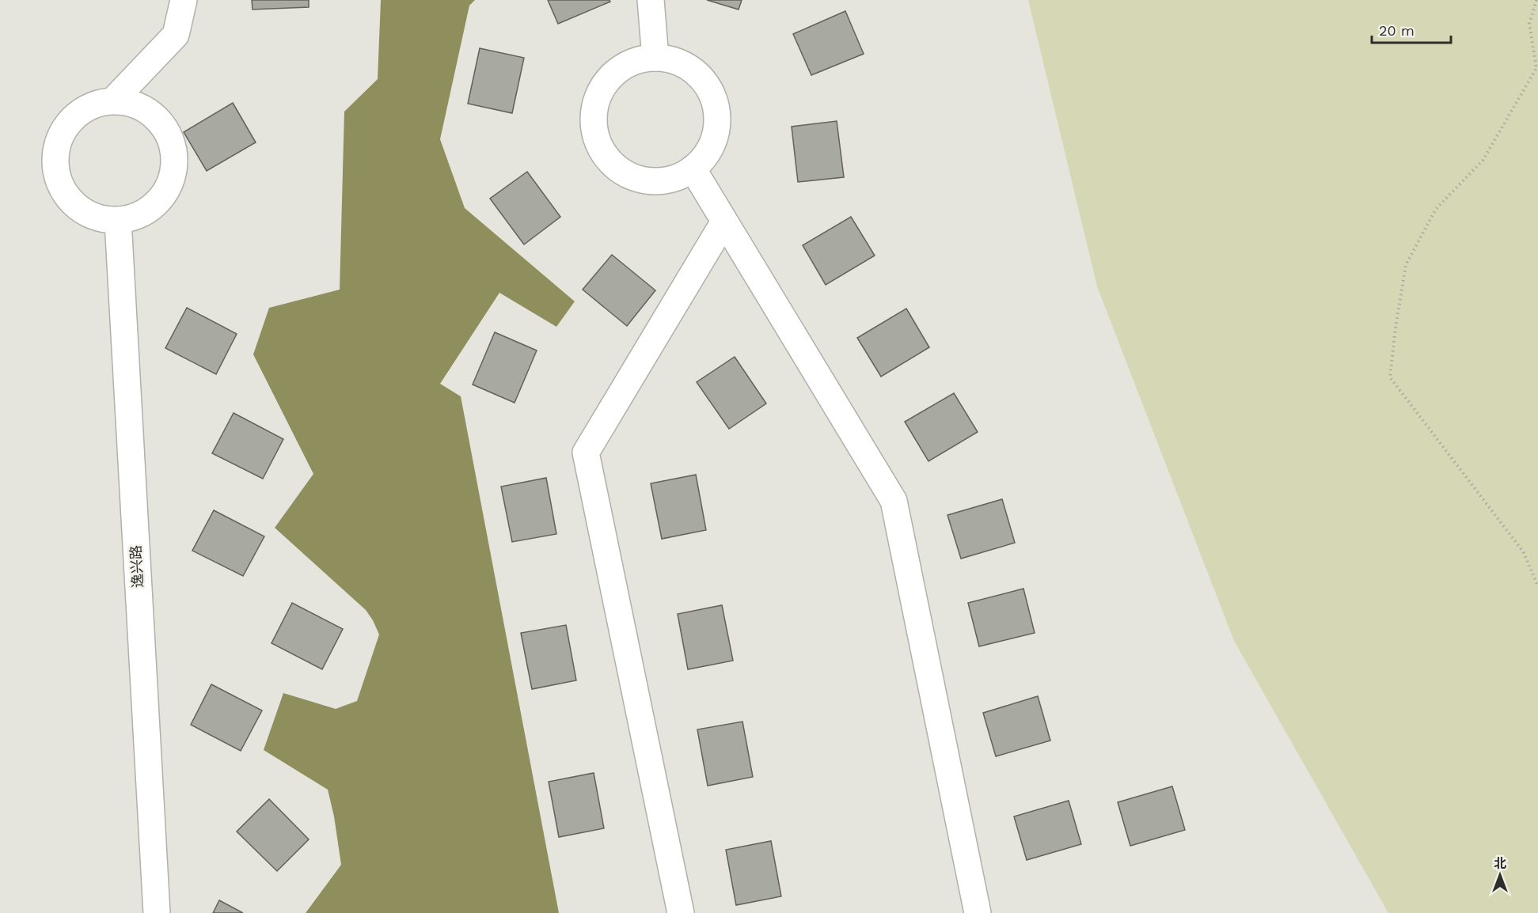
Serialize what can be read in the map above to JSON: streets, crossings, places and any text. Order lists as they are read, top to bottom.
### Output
{
  "streets": {
    "street": ["逸兴路"]
  },
  "scale_bar": "20 m",
  "north": "top"
}
